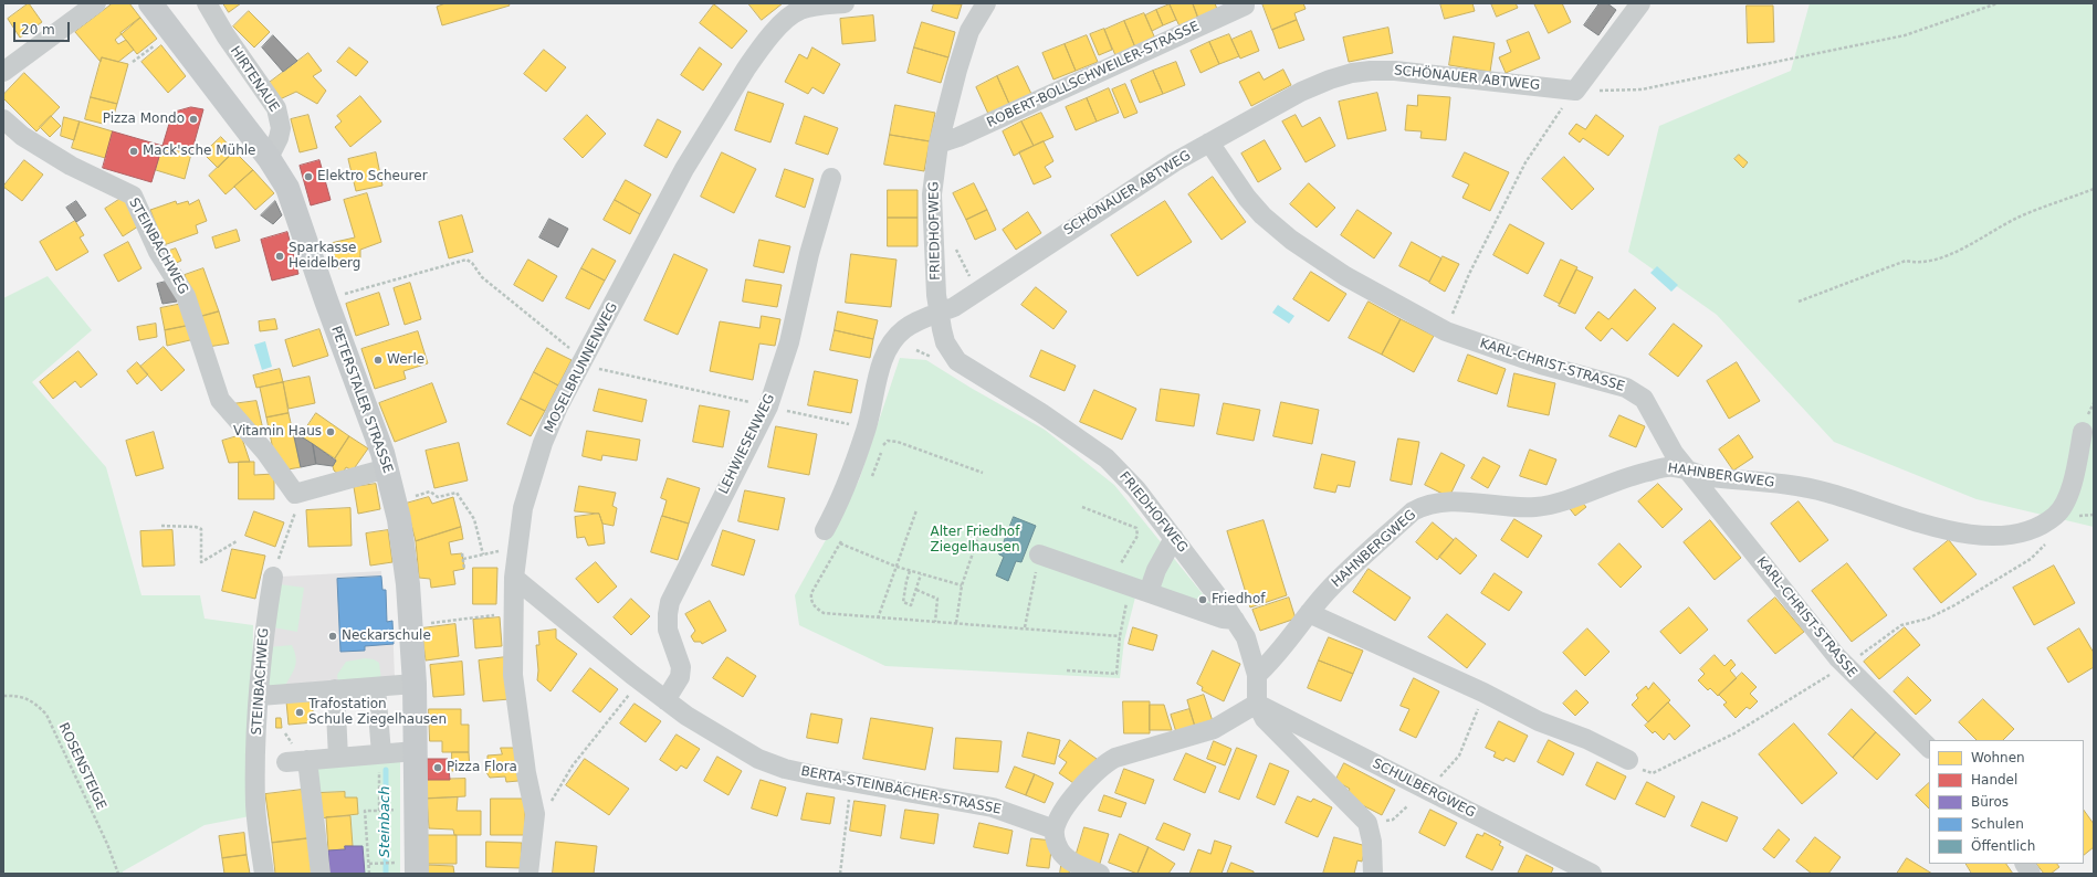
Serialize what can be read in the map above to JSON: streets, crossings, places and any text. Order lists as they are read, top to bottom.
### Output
{
  "streets": {
    "main road": ["PETERSTALER STRASSE"],
    "street": [
      "ROBERT-BOLLSCHWEILER-STRASSE",
      "SCHÖNAUER ABTWEG",
      "HIRTENAUE",
      "FRIEDHOFWEG",
      "STEINBACHWEG",
      "KARL-CHRIST-STRASSE",
      "MOSELBRUNNENWEG",
      "LEHWIESENWEG",
      "HAHNBERGWEG",
      "SCHULBERGWEG",
      "BERTA-STEINBÄCHER-STRASSE"
    ],
    "path": ["ROSENSTEIGE"]
  },
  "crossings": [
    ["ROBERT-BOLLSCHWEILER-STRASSE", "FRIEDHOFWEG"],
    ["SCHÖNAUER ABTWEG", "FRIEDHOFWEG"],
    ["SCHÖNAUER ABTWEG", "KARL-CHRIST-STRASSE"],
    ["HIRTENAUE", "PETERSTALER STRASSE"],
    ["FRIEDHOFWEG", "HAHNBERGWEG"],
    ["FRIEDHOFWEG", "SCHULBERGWEG"],
    ["KARL-CHRIST-STRASSE", "HAHNBERGWEG"],
    ["MOSELBRUNNENWEG", "BERTA-STEINBÄCHER-STRASSE"],
    ["LEHWIESENWEG", "BERTA-STEINBÄCHER-STRASSE"]
  ],
  "water": ["Steinbach"],
  "parks": ["Alter Friedhof Ziegelhausen"],
  "places": [
    "Pizza Mondo",
    "Mack'sche Mühle",
    "Elektro Scheurer",
    "Sparkasse Heidelberg",
    "Werle",
    "Vitamin Haus",
    "Friedhof",
    "Neckarschule",
    "Trafostation Schule Ziegelhausen",
    "Pizza Flora"
  ],
  "legend": [
    "Wohnen",
    "Handel",
    "Büros",
    "Schulen",
    "Öffentlich"
  ],
  "scale_bar": "20 m"
}
